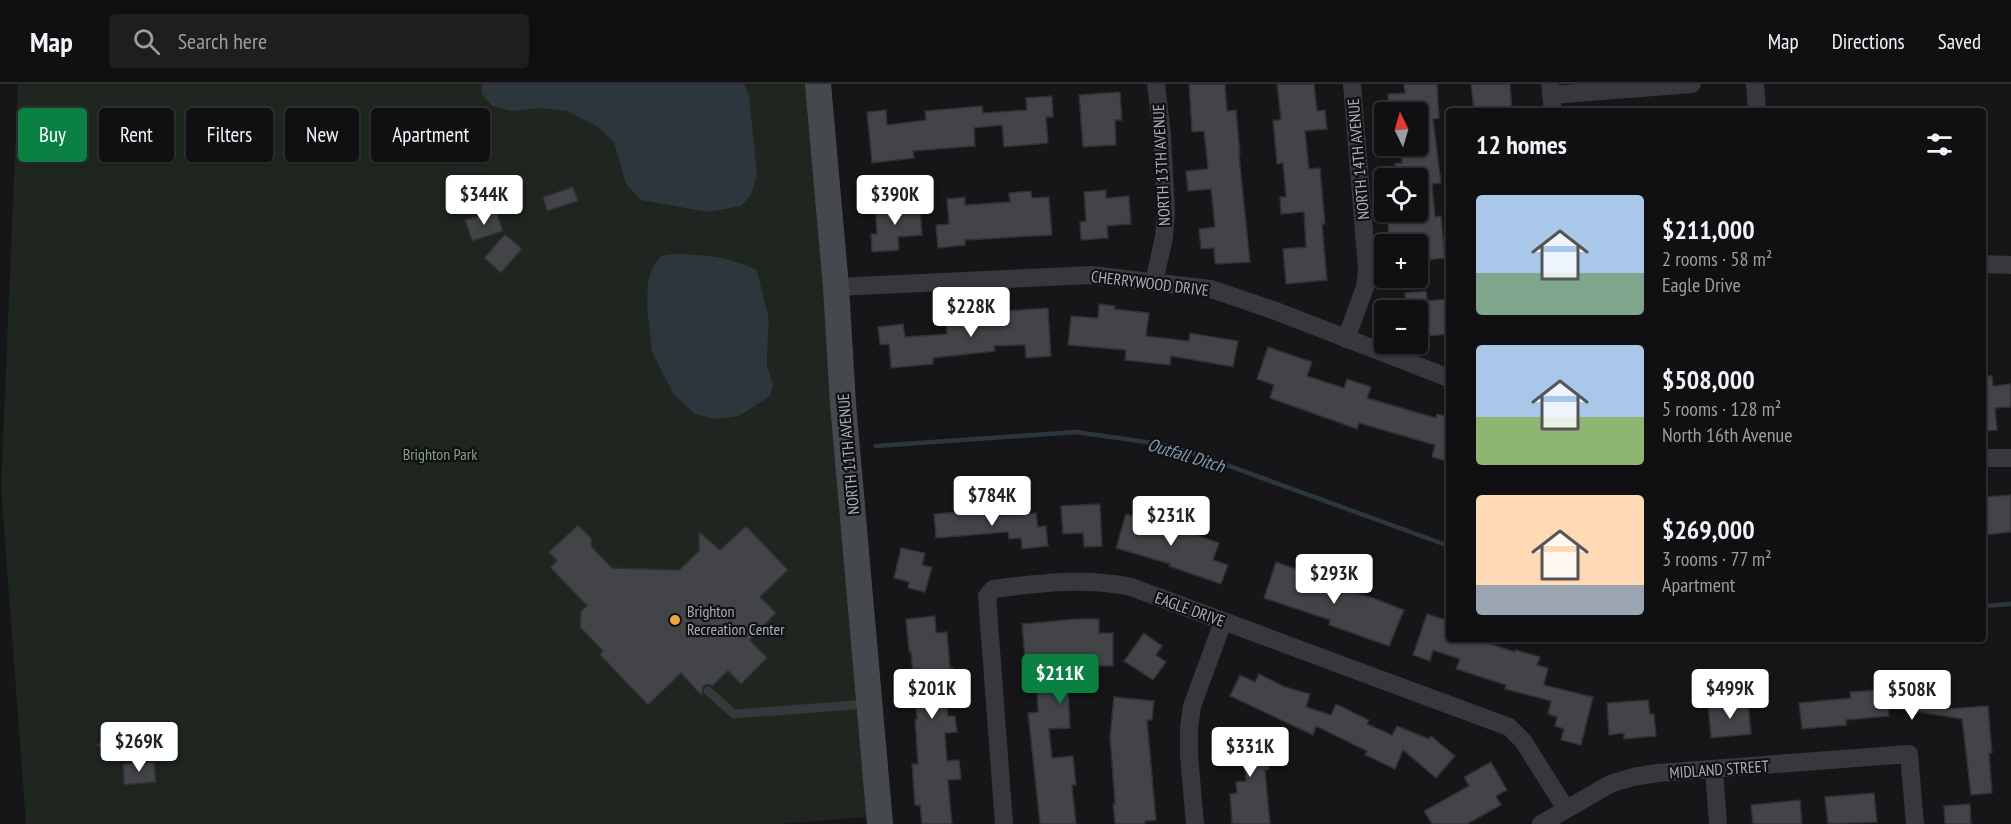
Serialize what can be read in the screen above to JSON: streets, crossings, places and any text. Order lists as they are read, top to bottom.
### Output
{
  "streets": {
    "street": [
      "NORTH 14TH AVENUE",
      "NORTH 13TH AVENUE",
      "CHERRYWOOD DRIVE",
      "NORTH 11TH AVENUE",
      "EAGLE DRIVE",
      "MIDLAND STREET"
    ]
  },
  "crossings": [
    ["NORTH 14TH AVENUE", "CHERRYWOOD DRIVE"],
    ["NORTH 13TH AVENUE", "CHERRYWOOD DRIVE"],
    ["CHERRYWOOD DRIVE", "NORTH 11TH AVENUE"],
    ["EAGLE DRIVE", "MIDLAND STREET"]
  ],
  "water": ["Outfall Ditch"],
  "parks": ["Brighton Park"],
  "places": ["Brighton Recreation Center"],
  "north": "top",
  "page": {
    "header": "Map",
    "search": "Search here",
    "nav": ["Map", "Directions", "Saved"],
    "map_buttons": ["+", "−"],
    "chip": [
      "Buy",
      "Rent",
      "Filters",
      "New",
      "Apartment"
    ],
    "heading": "12 homes",
    "price": [
      "$344K",
      "$390K",
      "$228K",
      "$784K",
      "$231K",
      "$293K",
      "$211K",
      "$201K",
      "$499K",
      "$508K",
      "$269K",
      "$331K"
    ],
    "list": [
      {
        "name": "$211,000",
        "note": "2 rooms · 58 m² · Eagle Drive"
      },
      {
        "name": "$508,000",
        "note": "5 rooms · 128 m² · North 16th Avenue"
      },
      {
        "name": "$269,000",
        "note": "3 rooms · 77 m² · Apartment"
      }
    ]
  }
}
